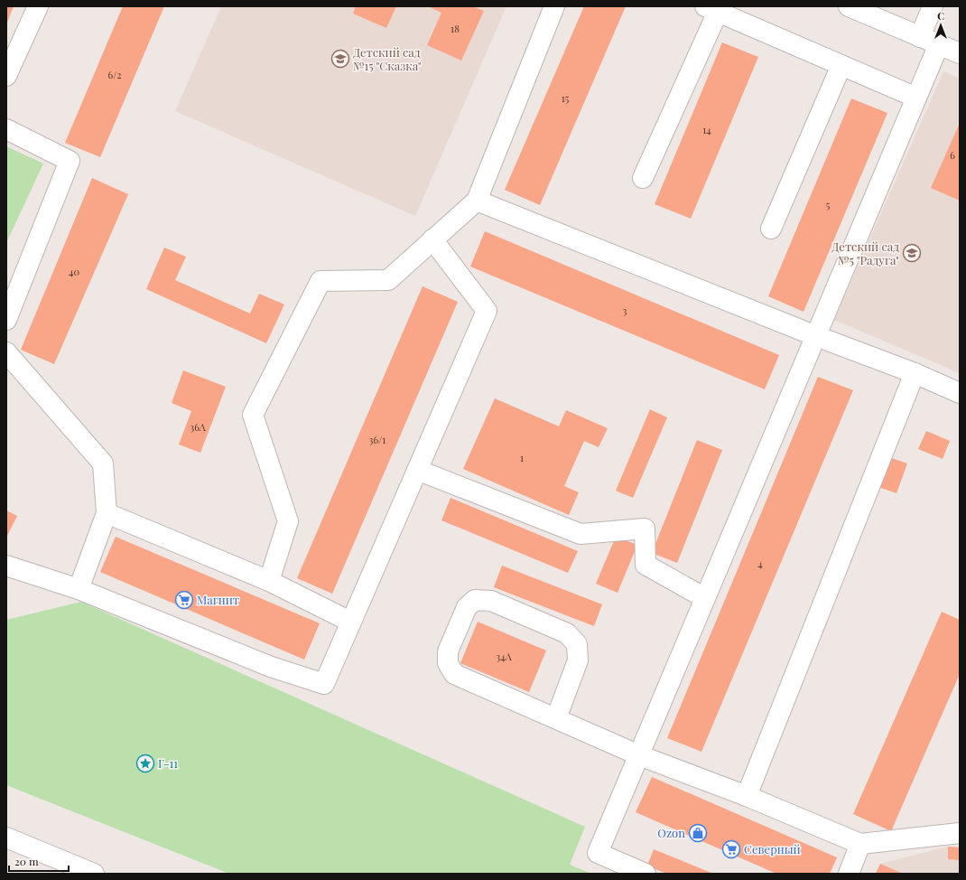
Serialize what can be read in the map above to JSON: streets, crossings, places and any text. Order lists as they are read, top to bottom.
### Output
{
  "places": {
    "school or university": ["Детский сад №15 \"Сказка\"", "Детский сад №5 \"Радуга\""],
    "supermarket": ["Магнит", "Северный"],
    "place": ["Г-11"],
    "shop": ["Ozon"]
  },
  "house_numbers": [
    "18",
    "6/2",
    "15",
    "14",
    "6",
    "5",
    "40",
    "3",
    "36А",
    "36/1",
    "1",
    "4",
    "34А"
  ],
  "scale_bar": "20 m",
  "north": "top"
}
